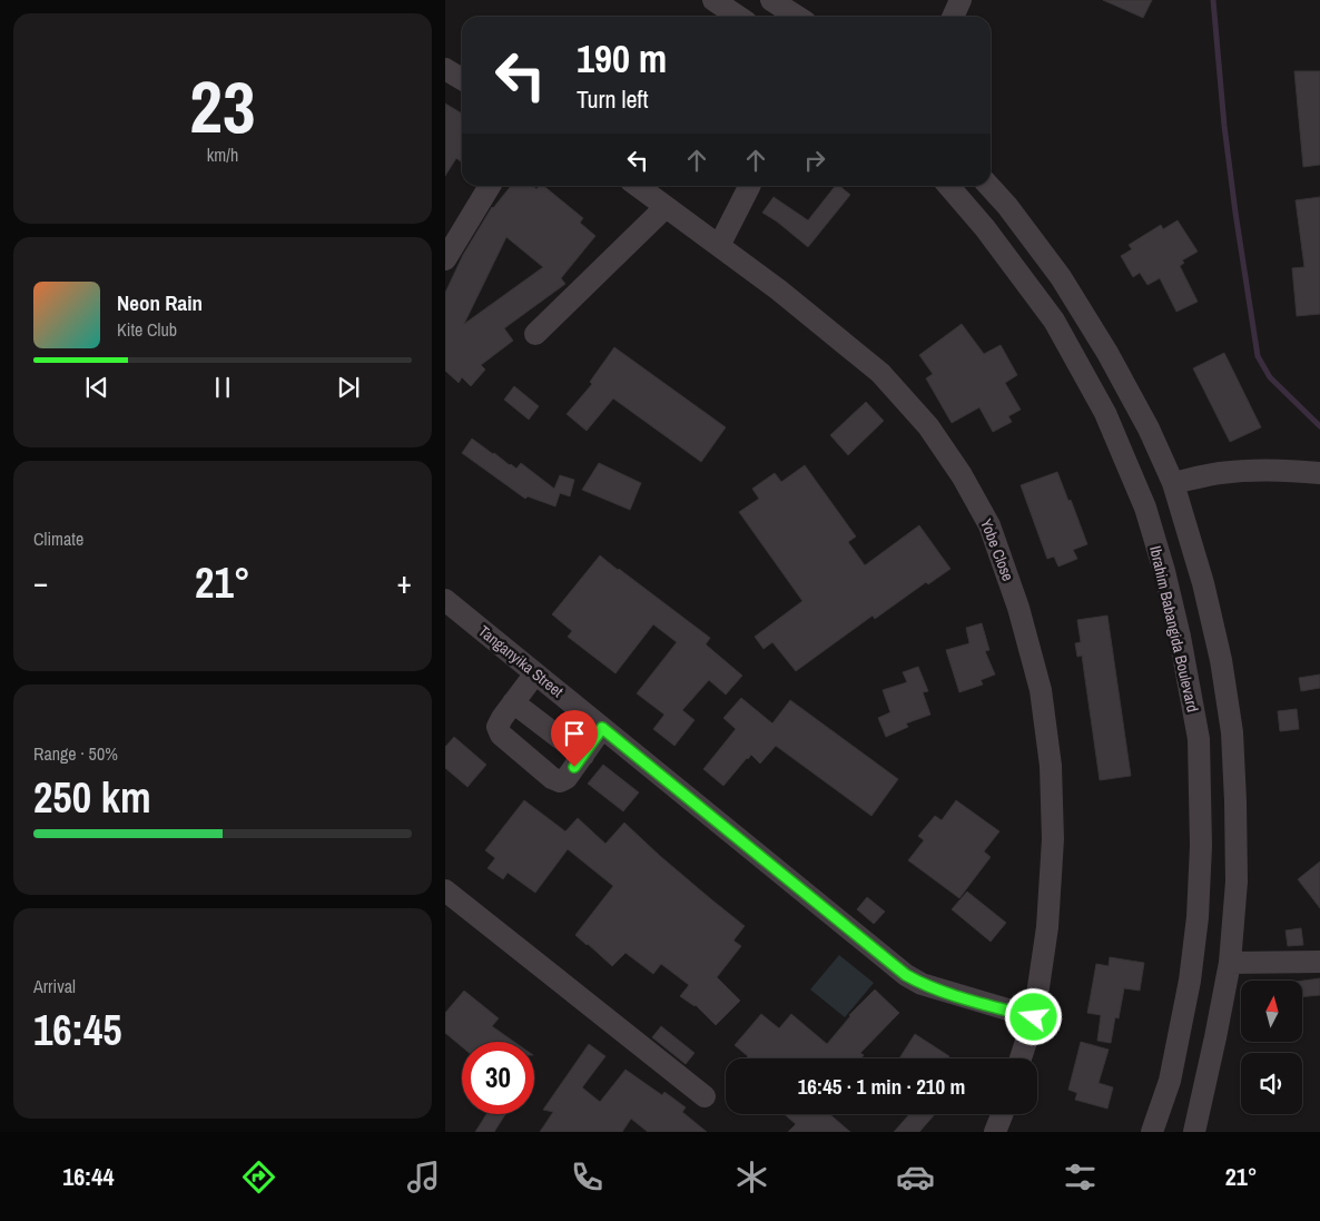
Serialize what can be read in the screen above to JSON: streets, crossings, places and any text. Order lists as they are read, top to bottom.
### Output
{
  "streets": {
    "street": ["Yobe Close", "Ibrahim Babangida Boulevard", "Tanganyika Street"]
  },
  "crossings": [
    ["Yobe Close", "Tanganyika Street"]
  ],
  "north": "top",
  "page": {
    "tile": [
      ["23", "km/h"],
      "Climate",
      ["Range · 50%", "250 km"],
      ["Arrival", "16:45"]
    ],
    "turn": ["190 m", "Turn left"],
    "song": ["Neon Rain", "Kite Club"],
    "heat": ["−", "21°", "+"],
    "limit": "30",
    "trip": "16:45 · 1 min · 210 m",
    "tabs": ["16:44", "21°"]
  }
}
